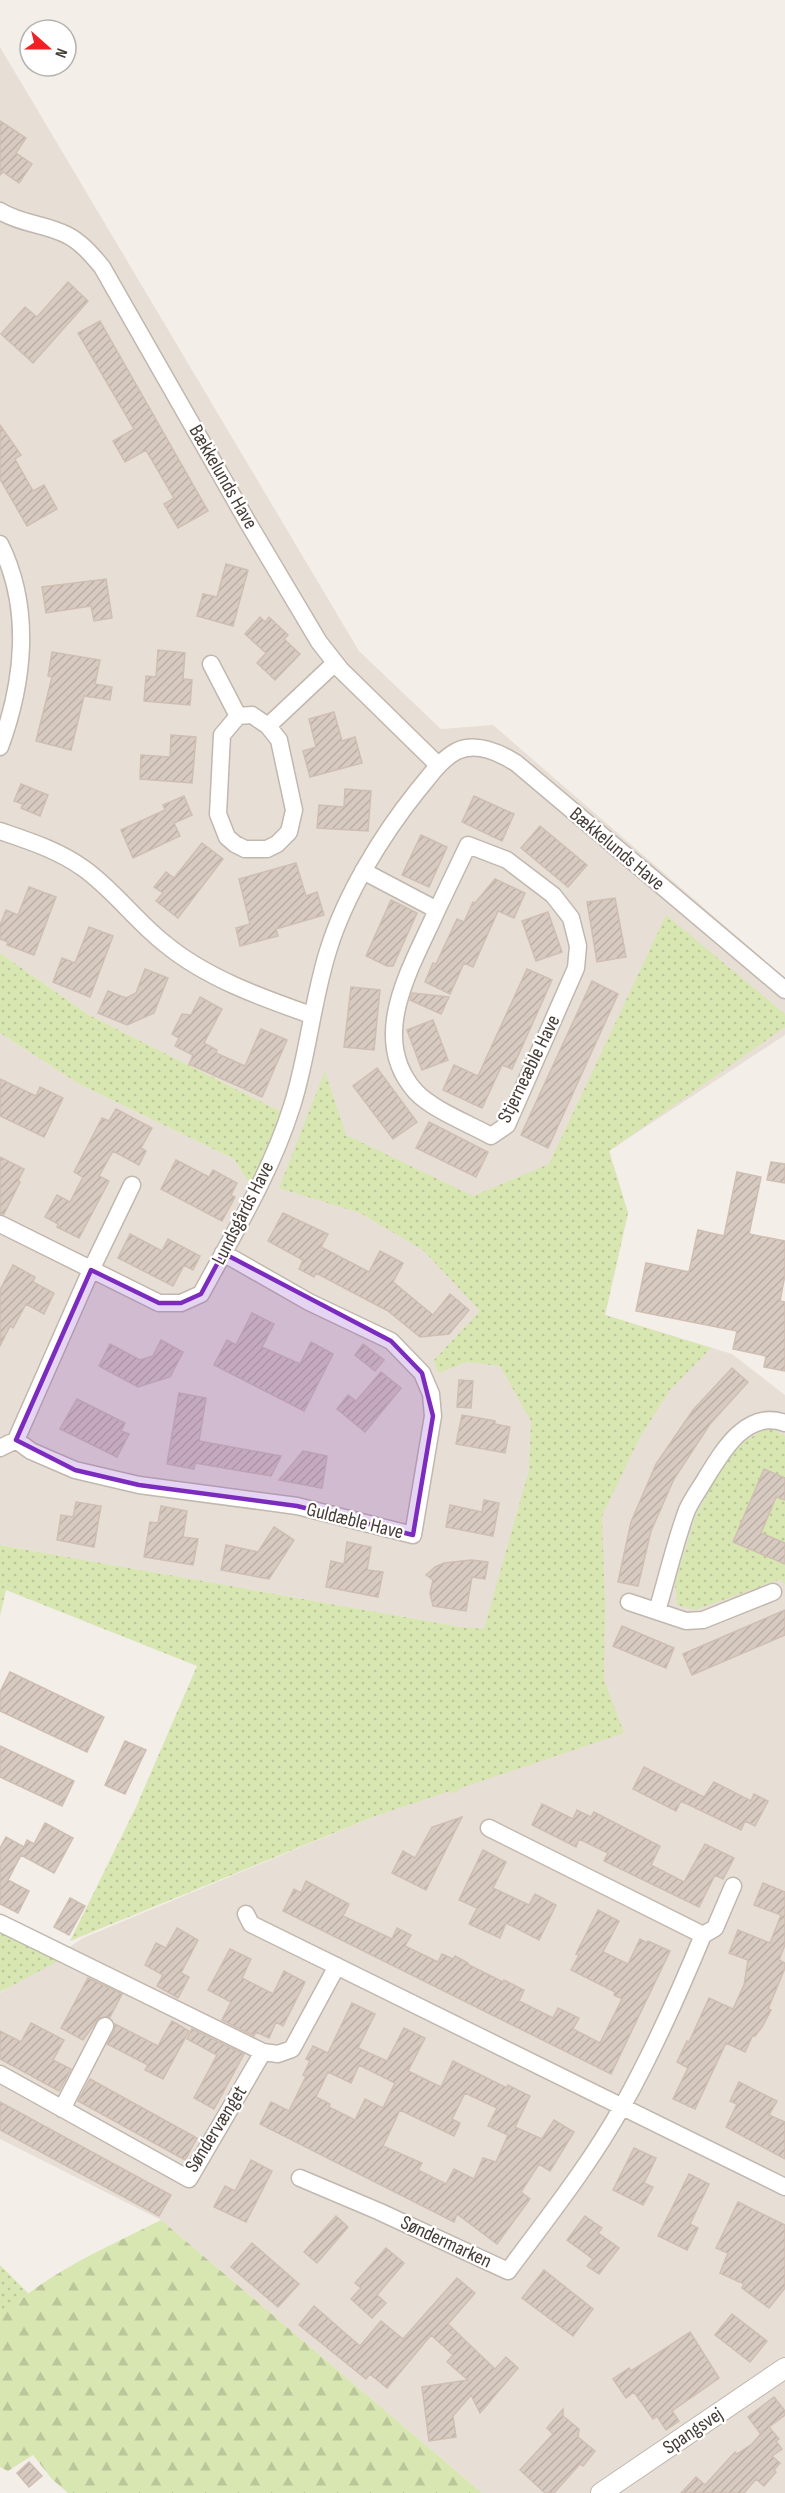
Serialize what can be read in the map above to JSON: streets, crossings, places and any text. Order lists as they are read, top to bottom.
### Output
{
  "streets": {
    "street": [
      "Bækkelunds Have",
      "Stjerneæble Have",
      "Lundsgårds Have",
      "Guldæble Have",
      "Søndervænget",
      "Søndermarken",
      "Spangsvej"
    ]
  },
  "crossings": [
    ["Bækkelunds Have", "Lundsgårds Have"],
    ["Lundsgårds Have", "Guldæble Have"]
  ],
  "north": "right"
}
